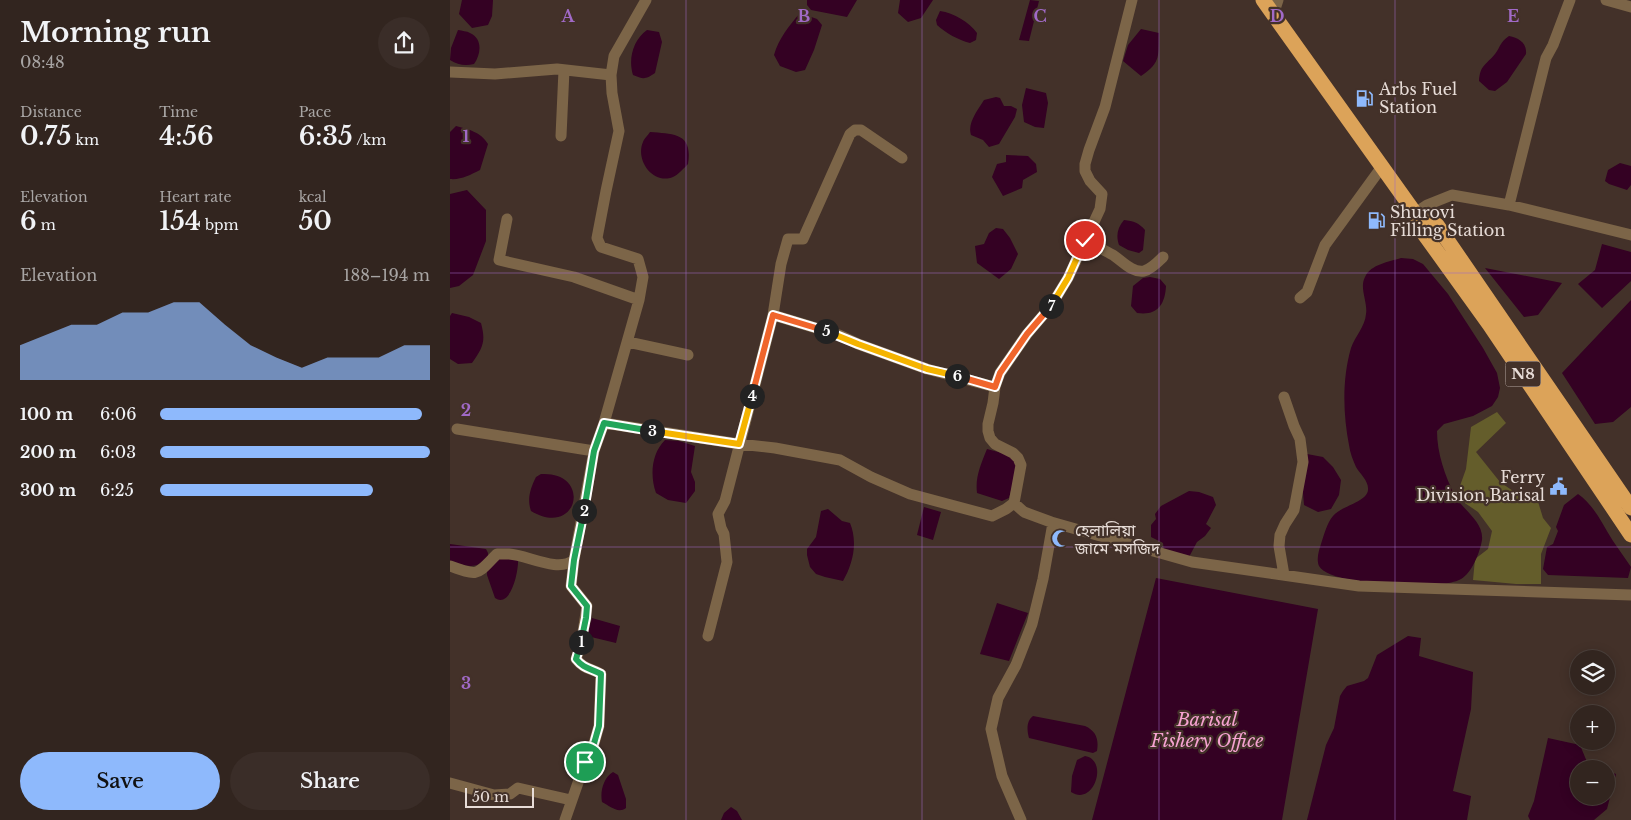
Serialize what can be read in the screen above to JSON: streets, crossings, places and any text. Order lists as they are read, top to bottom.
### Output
{
  "streets": {
    "highway": ["N8"]
  },
  "water": ["Barisal Fishery Office"],
  "places": {
    "fuel station": ["Arbs Fuel Station", "Shurovi Filling Station"],
    "public building": ["Ferry Division,Barisal"],
    "mosque": ["হেলালিয়া জামে মসজিদ"]
  },
  "scale_bar": "50 m",
  "page": {
    "heading": ["Morning run", "08:48"],
    "stats": [
      ["Distance", "0.75 km"],
      ["Time", "4:56"],
      ["Pace", "6:35 /km"],
      ["Elevation", "6 m"],
      ["Heart rate", "154 bpm"],
      ["kcal", "50"]
    ],
    "chart": ["Elevation", "188–194 m"],
    "pins": [
      "7",
      "5",
      "6",
      "4",
      "3",
      "2",
      "1"
    ],
    "list": [
      {
        "name": "100 m",
        "note": "6:06"
      },
      {
        "name": "200 m",
        "note": "6:03"
      },
      {
        "name": "300 m",
        "note": "6:25"
      }
    ],
    "map_buttons": ["+", "−"],
    "buttons": ["Save", "Share"],
    "scale": "50 m"
  },
  "grid": {
    "columns": [
      "A",
      "B",
      "C",
      "D",
      "E"
    ],
    "rows": ["1", "2", "3"]
  }
}
